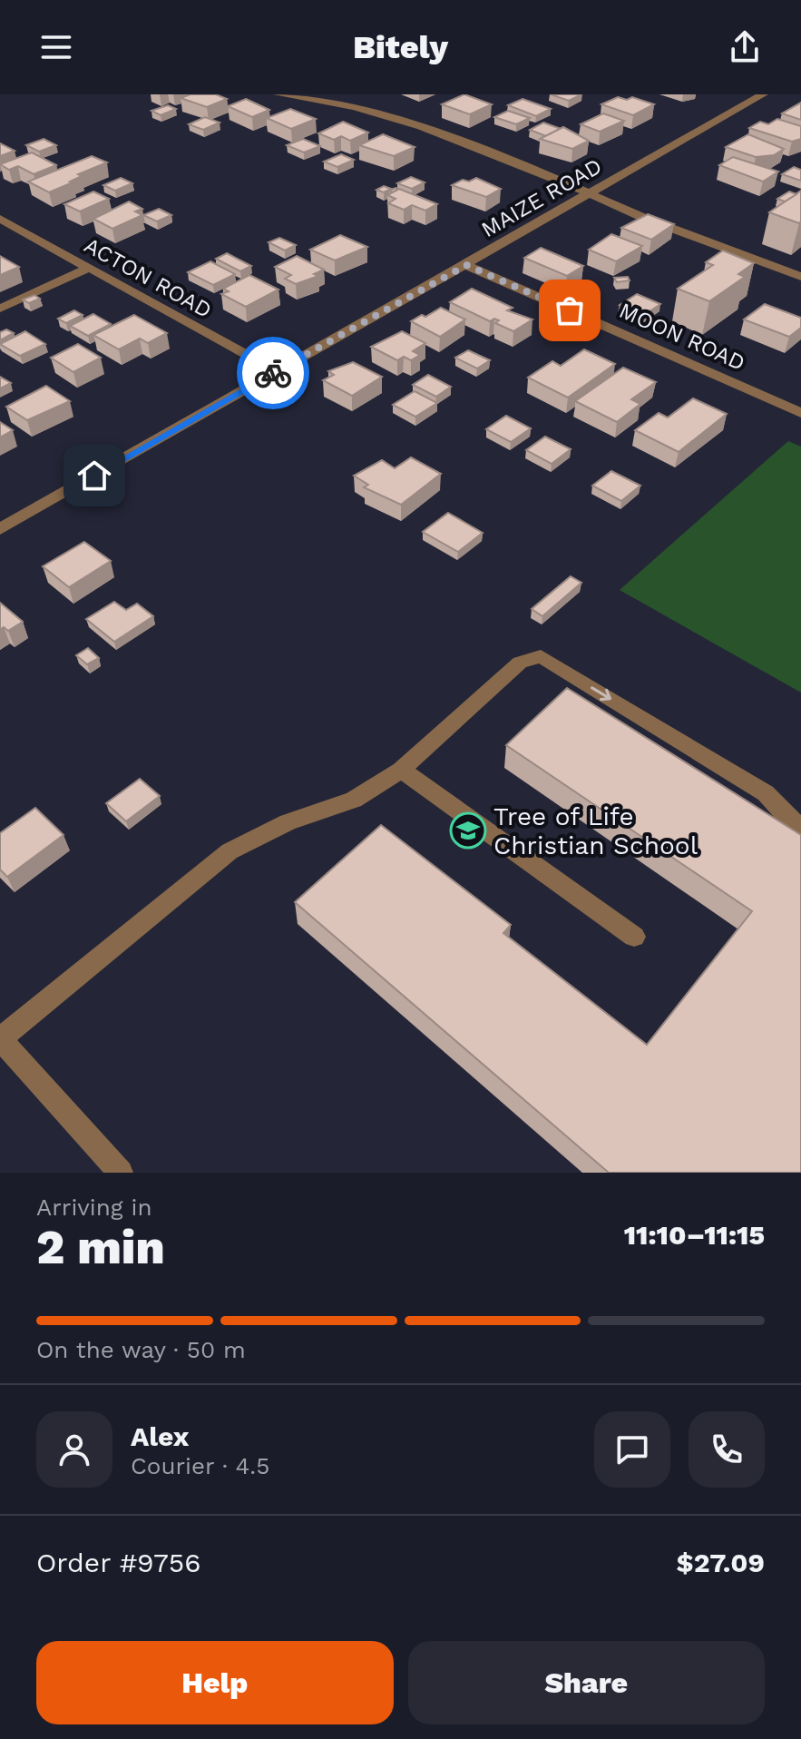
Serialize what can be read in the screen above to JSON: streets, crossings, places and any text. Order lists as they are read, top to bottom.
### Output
{
  "streets": {
    "street": ["MAIZE ROAD", "ACTON ROAD", "MOON ROAD"]
  },
  "crossings": [
    ["MAIZE ROAD", "ACTON ROAD"],
    ["MAIZE ROAD", "MOON ROAD"]
  ],
  "places": {
    "school or university": ["Tree of Life Christian School"]
  },
  "page": {
    "header": "Bitely",
    "heading": ["2 min", "Arriving in", "11:10–11:15"],
    "panel": [
      "Alex",
      "Courier · 4.5",
      "Order #9756",
      "$27.09"
    ],
    "bar": "On the way · 50 m",
    "buttons": ["Help", "Share"]
  }
}
